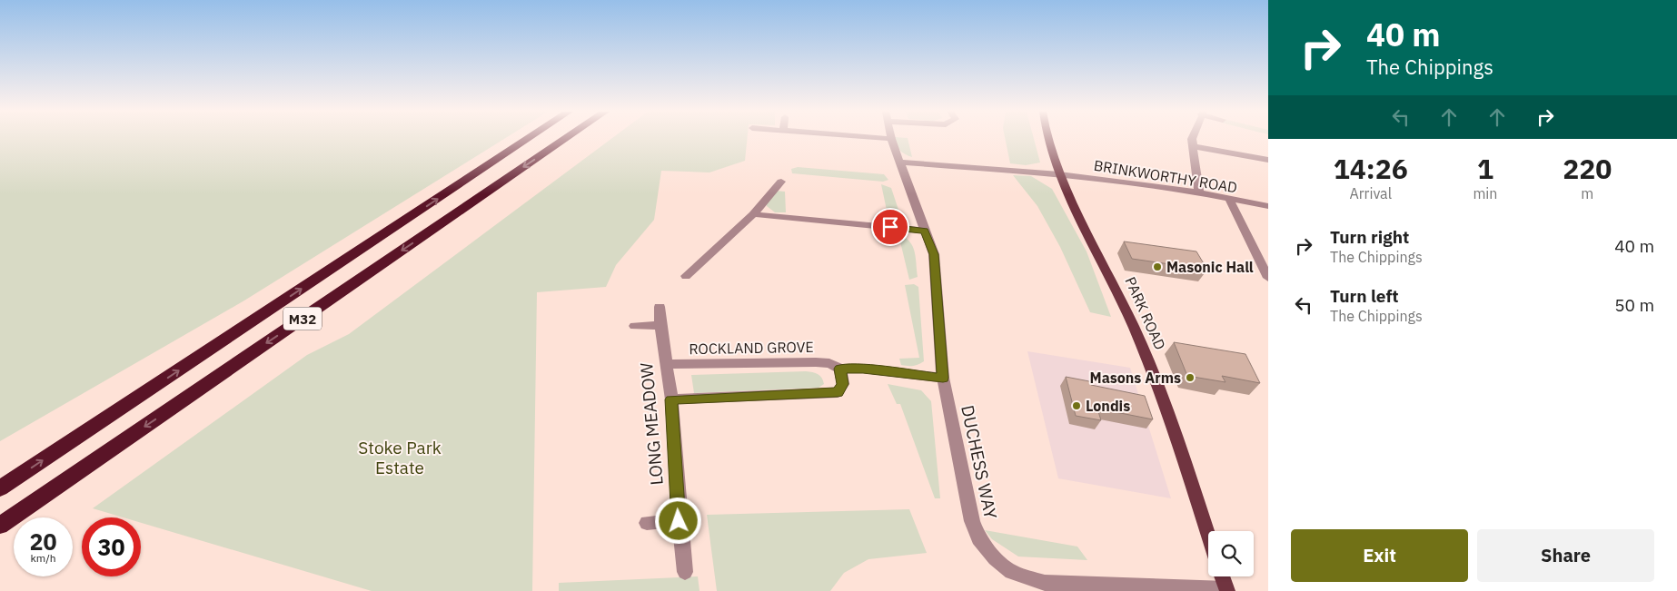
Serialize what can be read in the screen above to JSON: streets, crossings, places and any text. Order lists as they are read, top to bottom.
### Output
{
  "streets": {
    "highway": ["M32"],
    "main road": ["PARK ROAD"],
    "street": [
      "BRINKWORTHY ROAD",
      "ROCKLAND GROVE",
      "LONG MEADOW",
      "DUCHESS WAY"
    ]
  },
  "crossings": [
    ["BRINKWORTHY ROAD", "PARK ROAD"],
    ["ROCKLAND GROVE", "LONG MEADOW"],
    ["ROCKLAND GROVE", "DUCHESS WAY"]
  ],
  "parks": ["Stoke Park Estate"],
  "places": ["Masonic Hall", "Masons Arms", "Londis"],
  "page": {
    "turn": ["40 m", "The Chippings"],
    "eta": [
      "14:26",
      "Arrival",
      "1",
      "min",
      "220",
      "m"
    ],
    "list": [
      {
        "name": "Turn right",
        "note": "The Chippings",
        "value": "40 m"
      },
      {
        "name": "Turn left",
        "note": "The Chippings",
        "value": "50 m"
      }
    ],
    "speed": "20 km/h",
    "limit": "30",
    "buttons": ["Exit", "Share"]
  }
}
